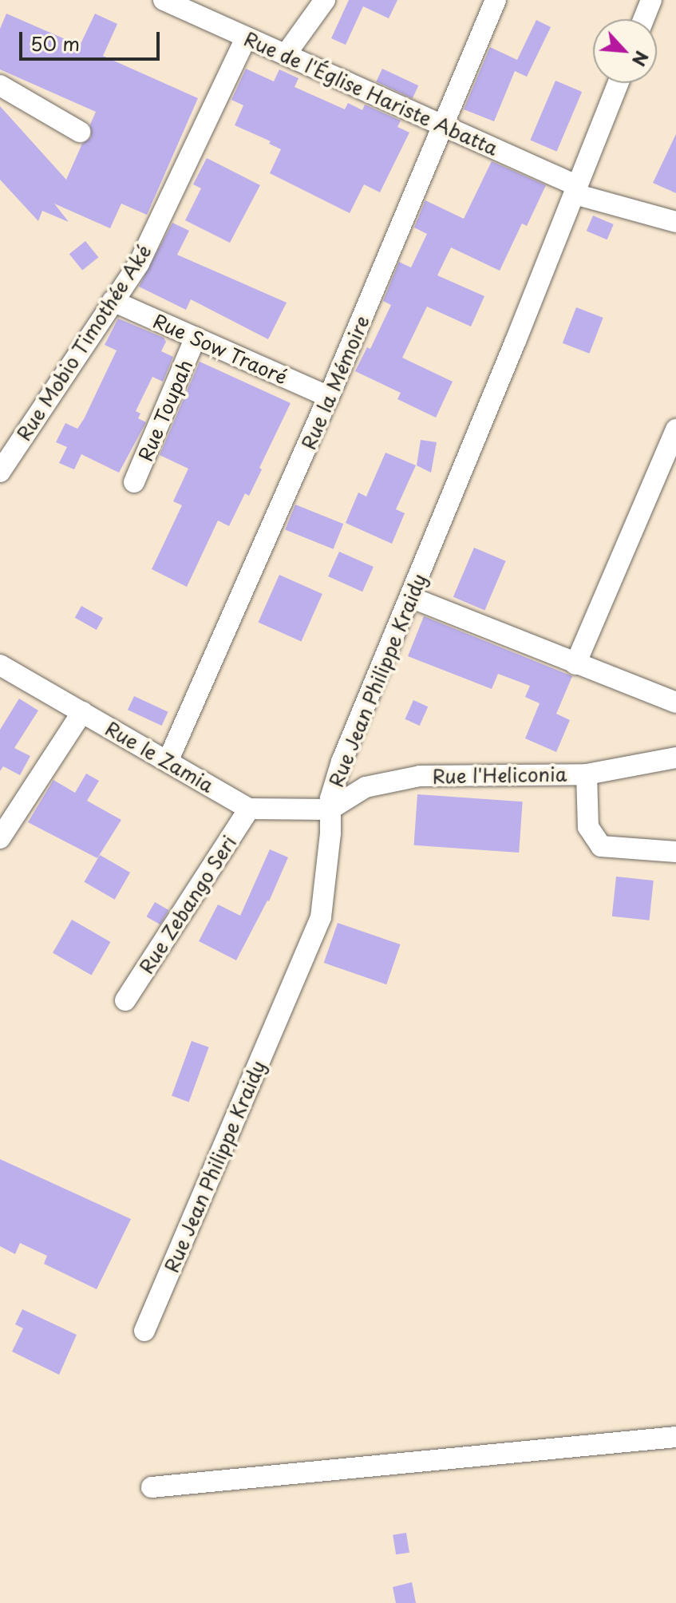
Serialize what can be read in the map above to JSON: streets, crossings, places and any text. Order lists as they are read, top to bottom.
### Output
{
  "streets": {
    "street": [
      "Rue de l'Église Hariste Abatta",
      "Rue Mobio Timothée Aké",
      "Rue Sow Traoré",
      "Rue la Mémoire",
      "Rue Toupah",
      "Rue Jean Philippe Kraidy",
      "Rue le Zamia",
      "Rue l'Heliconia",
      "Rue Zebango Seri"
    ]
  },
  "crossings": [
    ["Rue de l'Église Hariste Abatta", "Rue Mobio Timothée Aké"],
    ["Rue de l'Église Hariste Abatta", "Rue la Mémoire"],
    ["Rue de l'Église Hariste Abatta", "Rue Jean Philippe Kraidy"],
    ["Rue Mobio Timothée Aké", "Rue Sow Traoré"],
    ["Rue Sow Traoré", "Rue la Mémoire"],
    ["Rue Sow Traoré", "Rue Toupah"],
    ["Rue la Mémoire", "Rue le Zamia"],
    ["Rue Jean Philippe Kraidy", "Rue le Zamia"],
    ["Rue Jean Philippe Kraidy", "Rue l'Heliconia"],
    ["Rue le Zamia", "Rue l'Heliconia"],
    ["Rue le Zamia", "Rue Zebango Seri"]
  ],
  "scale_bar": "50 m",
  "north": "bottom right"
}
